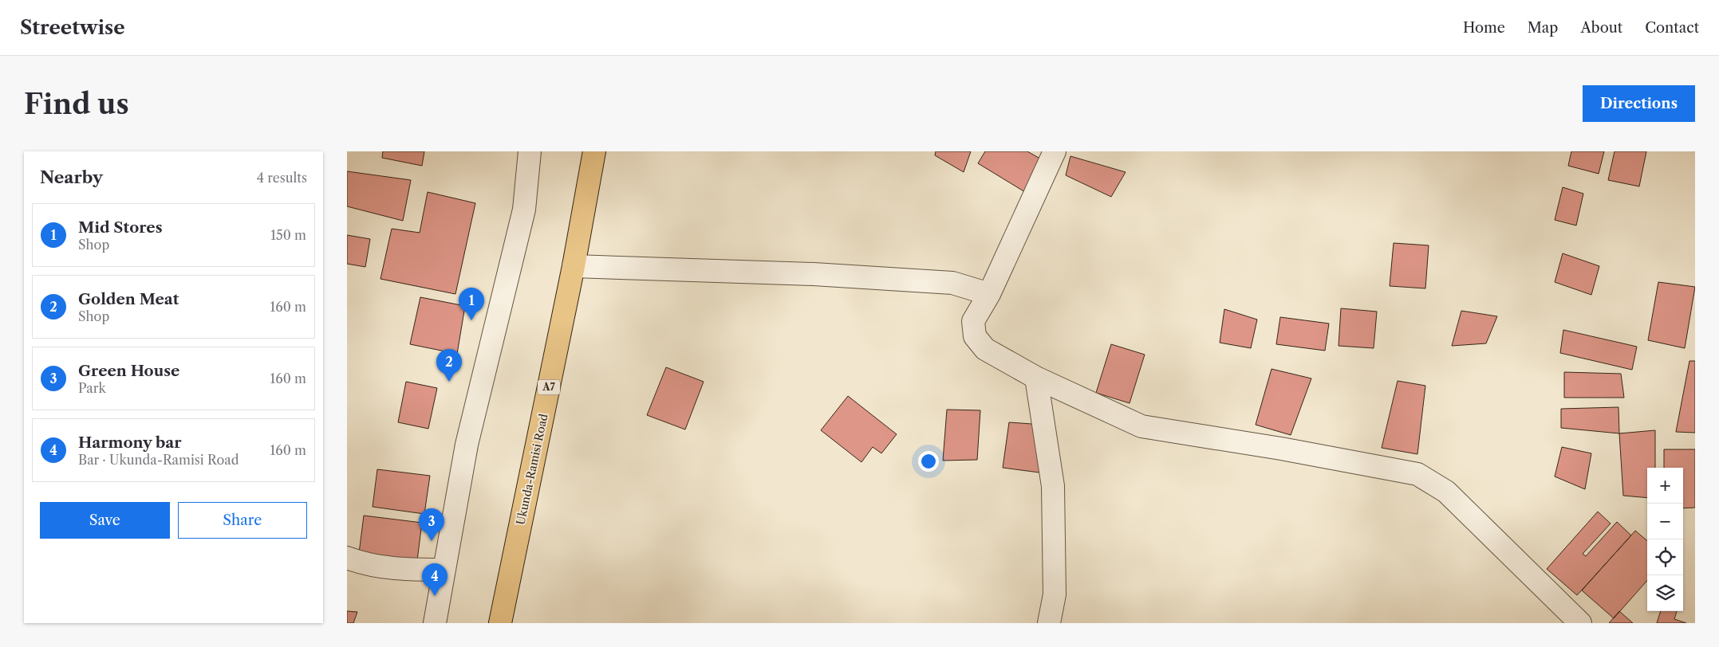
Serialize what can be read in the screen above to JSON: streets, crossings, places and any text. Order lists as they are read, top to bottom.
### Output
{
  "streets": {
    "highway": ["A7", "Ukunda-Ramisi Road"]
  },
  "page": {
    "header": "Streetwise",
    "nav": [
      "Home",
      "Map",
      "About",
      "Contact"
    ],
    "buttons": [
      "Directions",
      ["Save", "Share"]
    ],
    "title": "Find us",
    "heading": ["Nearby", "4 results"],
    "list": [
      {
        "mark": "1",
        "name": "Mid Stores",
        "note": "Shop",
        "value": "150 m"
      },
      {
        "mark": "2",
        "name": "Golden Meat",
        "note": "Shop",
        "value": "160 m"
      },
      {
        "mark": "3",
        "name": "Green House",
        "note": "Park",
        "value": "160 m"
      },
      {
        "mark": "4",
        "name": "Harmony bar",
        "note": "Bar · Ukunda-Ramisi Road",
        "value": "160 m"
      }
    ],
    "pins": [
      "1",
      "2",
      "3",
      "4"
    ],
    "map_buttons": ["+", "−"]
  }
}
